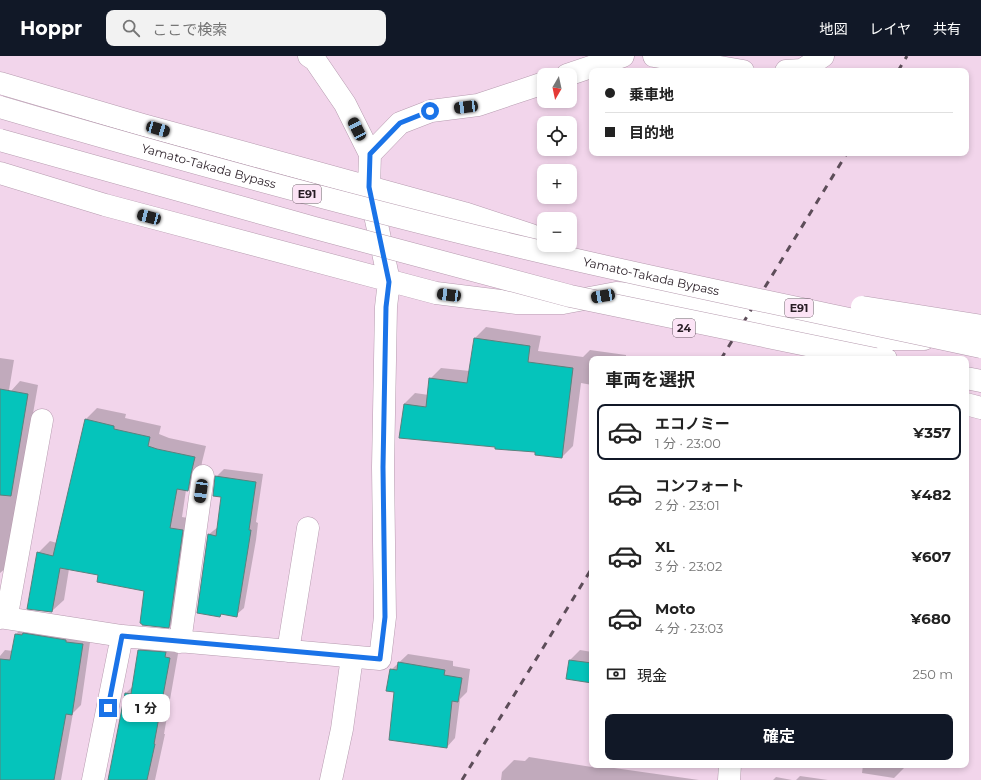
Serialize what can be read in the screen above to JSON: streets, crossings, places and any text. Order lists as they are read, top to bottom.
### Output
{
  "streets": {
    "main road": ["Yamato-Takada Bypass", "E91", "24"]
  },
  "north": "bottom",
  "page": {
    "header": "Hoppr",
    "search": "ここで検索",
    "nav": ["地図", "レイヤ", "共有"],
    "map_buttons": ["+", "−"],
    "banner": ["乗車地", "目的地"],
    "heading": "車両を選択",
    "list": [
      {
        "name": "エコノミー",
        "note": "1 分 · 23:00",
        "value": "¥357"
      },
      {
        "name": "コンフォート",
        "note": "2 分 · 23:01",
        "value": "¥482"
      },
      {
        "name": "XL",
        "note": "3 分 · 23:02",
        "value": "¥607"
      },
      {
        "name": "Moto",
        "note": "4 分 · 23:03",
        "value": "¥680"
      }
    ],
    "pay": ["現金", "250 m"],
    "bubble": "1 分",
    "buttons": "確定"
  }
}
